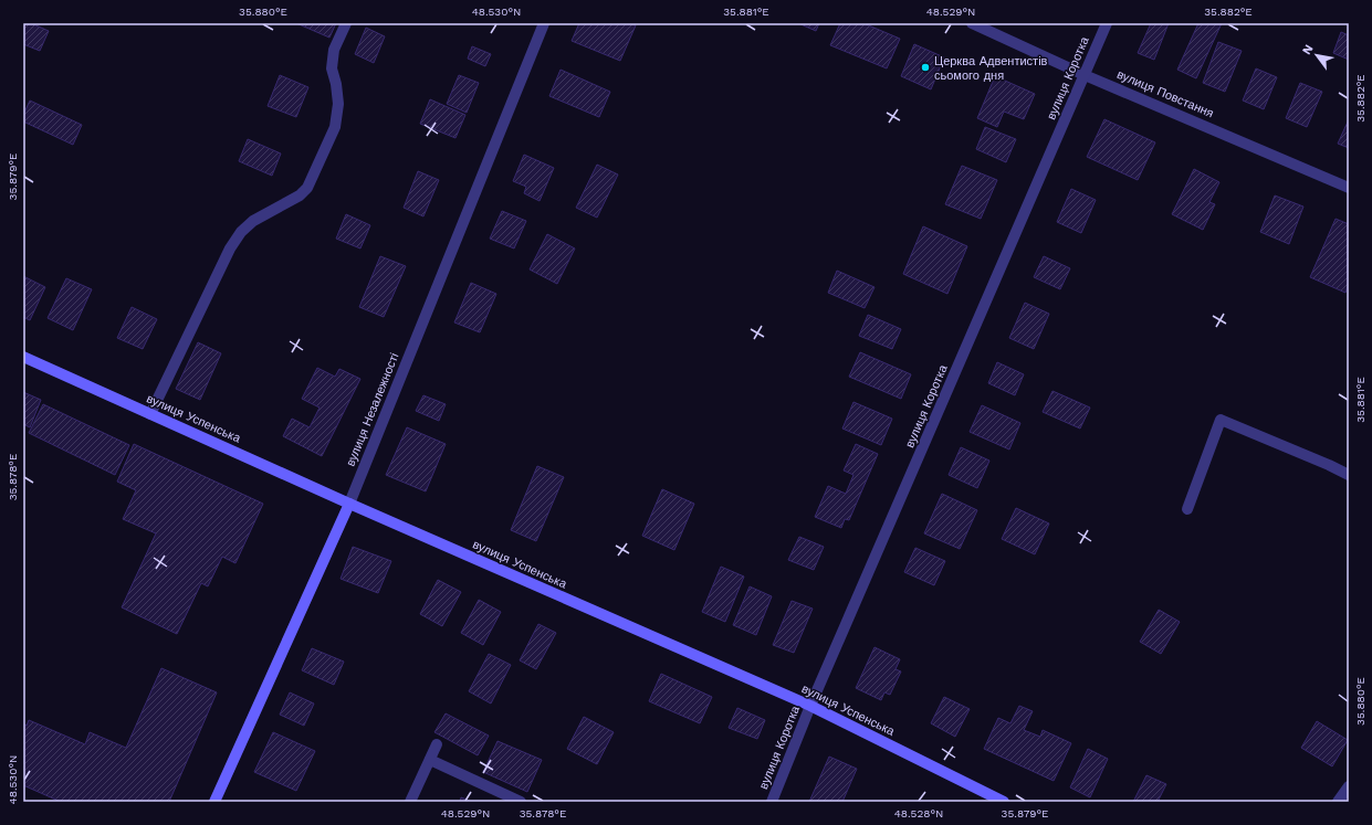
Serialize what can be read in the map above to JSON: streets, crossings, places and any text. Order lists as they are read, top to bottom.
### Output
{
  "streets": {
    "street": [
      "вулиця Коротка",
      "вулиця Повстання",
      "вулиця Незалежності",
      "вулиця Успенська"
    ]
  },
  "crossings": [
    ["вулиця Коротка", "вулиця Повстання"],
    ["вулиця Коротка", "вулиця Успенська"],
    ["вулиця Незалежності", "вулиця Успенська"]
  ],
  "places": ["Церква Адвентистів сьомого дня"],
  "north": "top left",
  "coordinates": [
    "35.880°E",
    "48.530°N",
    "35.881°E",
    "48.529°N",
    "35.882°E",
    "35.879°E",
    "35.878°E",
    "48.528°N"
  ]
}
